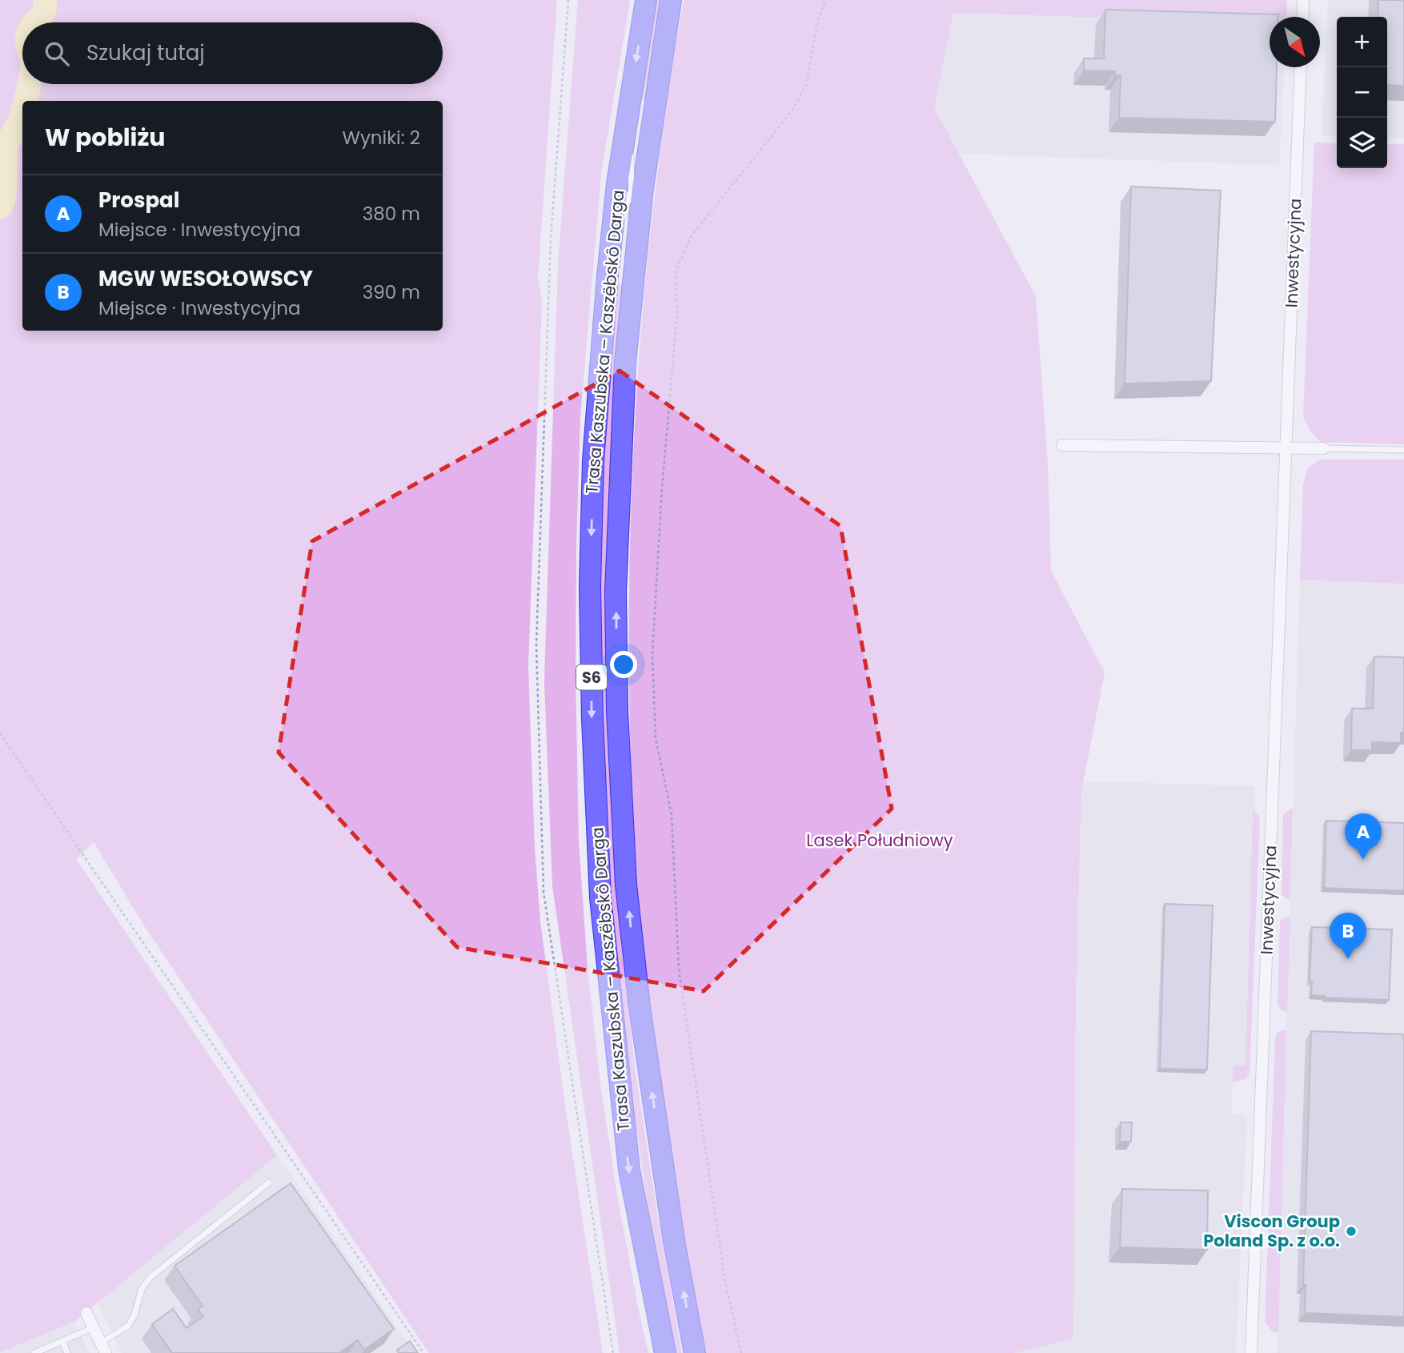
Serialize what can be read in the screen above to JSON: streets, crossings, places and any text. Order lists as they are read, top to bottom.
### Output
{
  "streets": {
    "highway": ["Trasa Kaszubska – Kaszëbskô Darga", "S6"],
    "street": ["Inwestycyjna"]
  },
  "parks": ["Lasek Południowy"],
  "places": ["Viscon Group Poland Sp. z o.o."],
  "north": "bottom right",
  "page": {
    "map_buttons": ["+", "−"],
    "search": "Szukaj tutaj",
    "heading": ["W pobliżu", "Wyniki: 2"],
    "list": [
      {
        "mark": "A",
        "name": "Prospal",
        "note": "Miejsce · Inwestycyjna",
        "value": "380 m"
      },
      {
        "mark": "B",
        "name": "MGW WESOŁOWSCY",
        "note": "Miejsce · Inwestycyjna",
        "value": "390 m"
      }
    ],
    "pins": ["A", "B"]
  }
}
